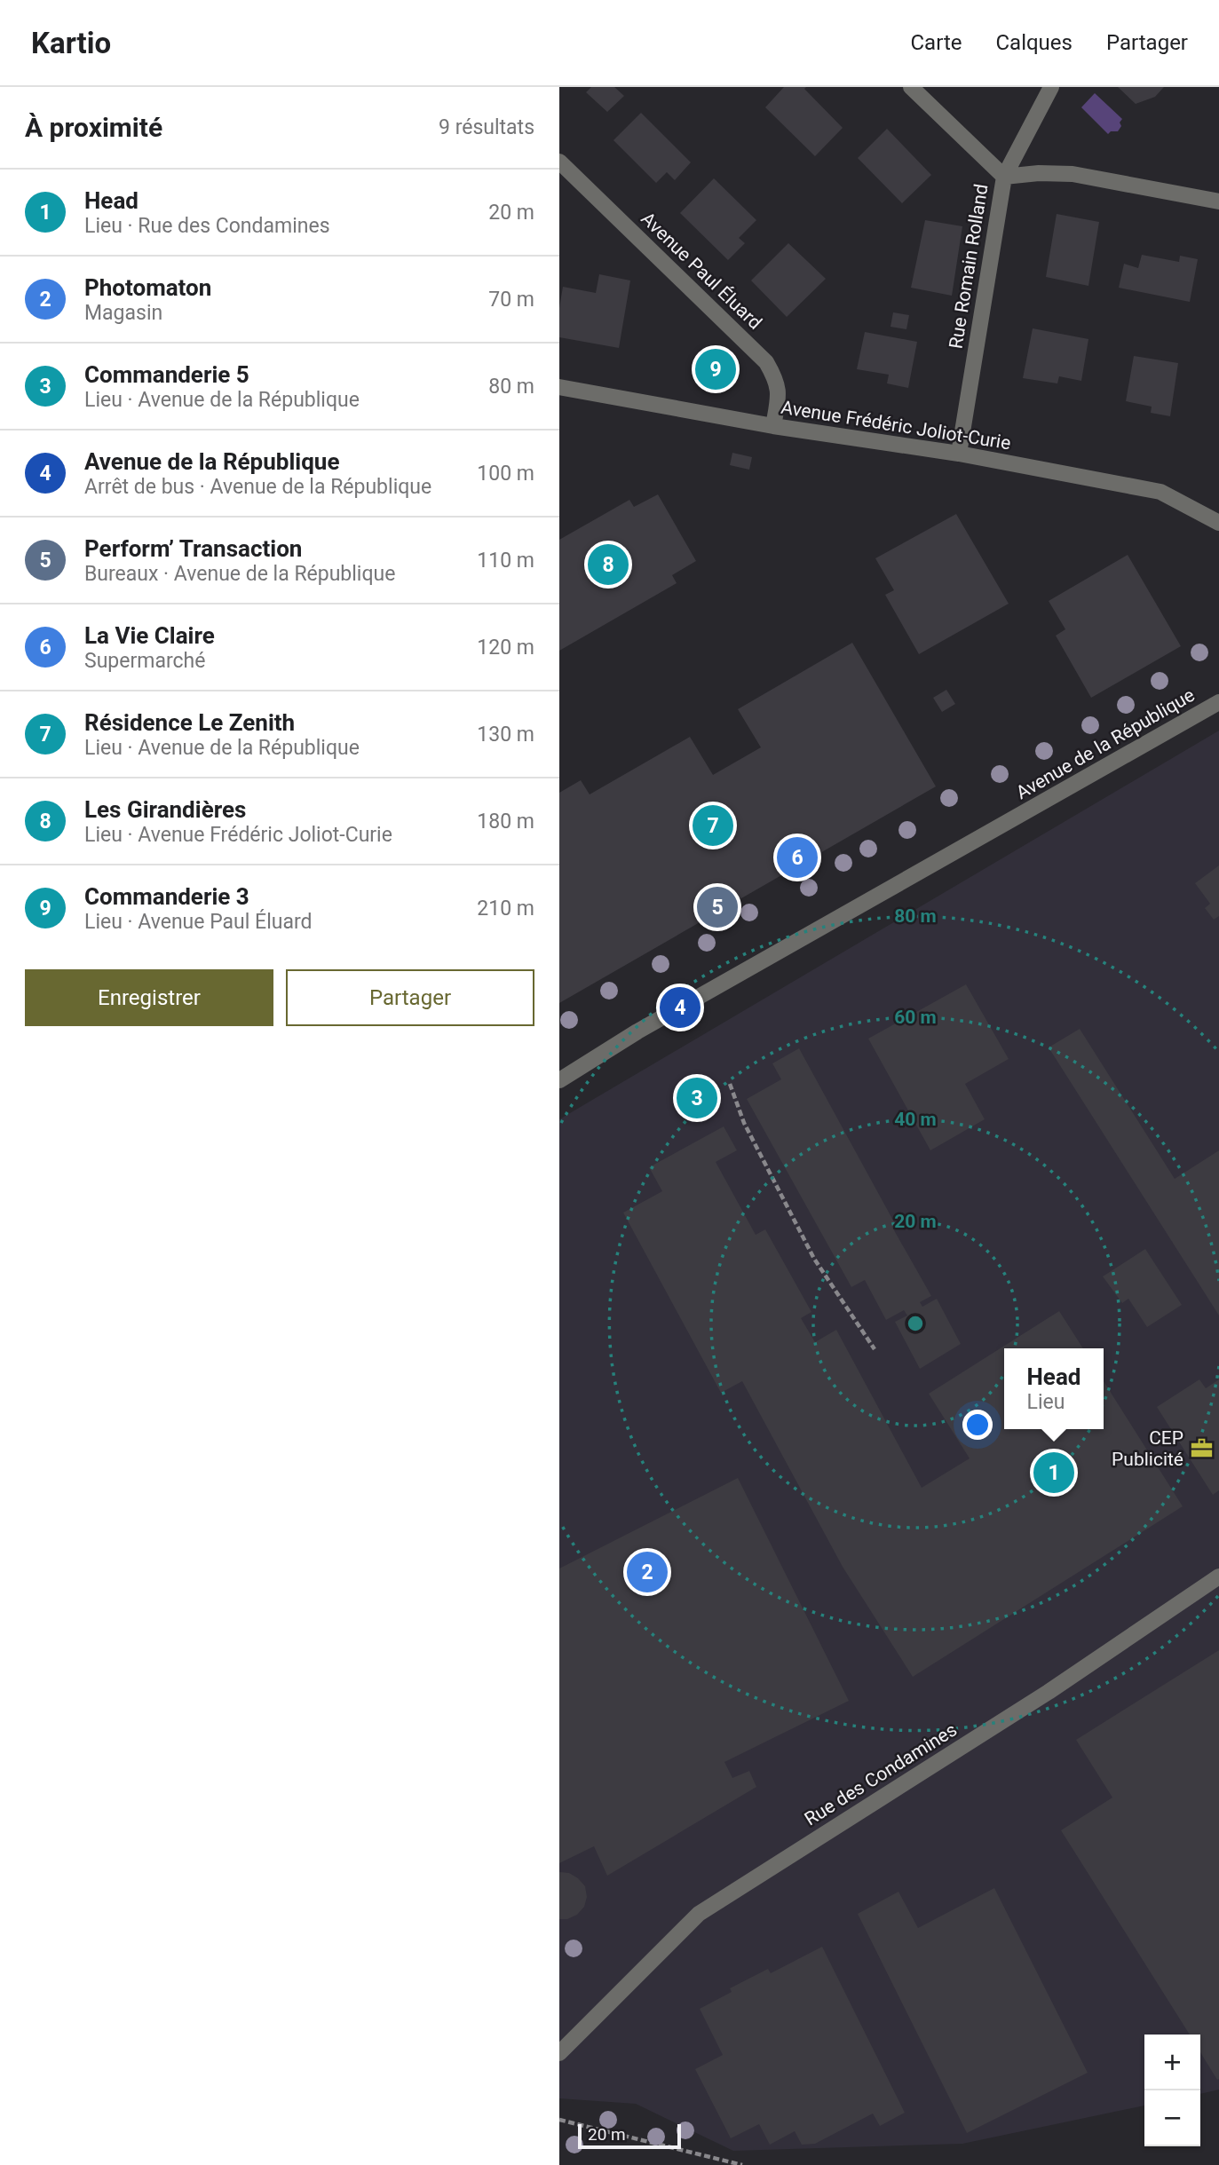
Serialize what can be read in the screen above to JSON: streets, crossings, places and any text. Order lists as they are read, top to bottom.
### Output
{
  "streets": {
    "street": [
      "Rue Romain Rolland",
      "Avenue Paul Éluard",
      "Avenue Frédéric Joliot-Curie",
      "Avenue de la République",
      "Rue des Condamines"
    ]
  },
  "crossings": [
    ["Rue Romain Rolland", "Avenue Frédéric Joliot-Curie"],
    ["Avenue Paul Éluard", "Avenue Frédéric Joliot-Curie"]
  ],
  "places": {
    "office": ["CEP Publicité"]
  },
  "scale_bar": "20 m",
  "page": {
    "header": "Kartio",
    "nav": ["Carte", "Calques", "Partager"],
    "heading": ["À proximité", "9 résultats"],
    "list": [
      {
        "mark": "1",
        "name": "Head",
        "note": "Lieu · Rue des Condamines",
        "value": "20 m"
      },
      {
        "mark": "2",
        "name": "Photomaton",
        "note": "Magasin",
        "value": "70 m"
      },
      {
        "mark": "3",
        "name": "Commanderie 5",
        "note": "Lieu · Avenue de la République",
        "value": "80 m"
      },
      {
        "mark": "4",
        "name": "Avenue de la République",
        "note": "Arrêt de bus · Avenue de la République",
        "value": "100 m"
      },
      {
        "mark": "5",
        "name": "Perform’ Transaction",
        "note": "Bureaux · Avenue de la République",
        "value": "110 m"
      },
      {
        "mark": "6",
        "name": "La Vie Claire",
        "note": "Supermarché",
        "value": "120 m"
      },
      {
        "mark": "7",
        "name": "Résidence Le Zenith",
        "note": "Lieu · Avenue de la République",
        "value": "130 m"
      },
      {
        "mark": "8",
        "name": "Les Girandières",
        "note": "Lieu · Avenue Frédéric Joliot-Curie",
        "value": "180 m"
      },
      {
        "mark": "9",
        "name": "Commanderie 3",
        "note": "Lieu · Avenue Paul Éluard",
        "value": "210 m"
      }
    ],
    "pins": [
      "9",
      "8",
      "7",
      "6",
      "5",
      "4",
      "3",
      "1",
      "2"
    ],
    "buttons": ["Enregistrer", "Partager"],
    "popup": ["Head", "Lieu"],
    "map_buttons": ["+", "−"],
    "scale": "20 m"
  },
  "rings": [
    "80 m",
    "60 m",
    "40 m",
    "20 m"
  ]
}
